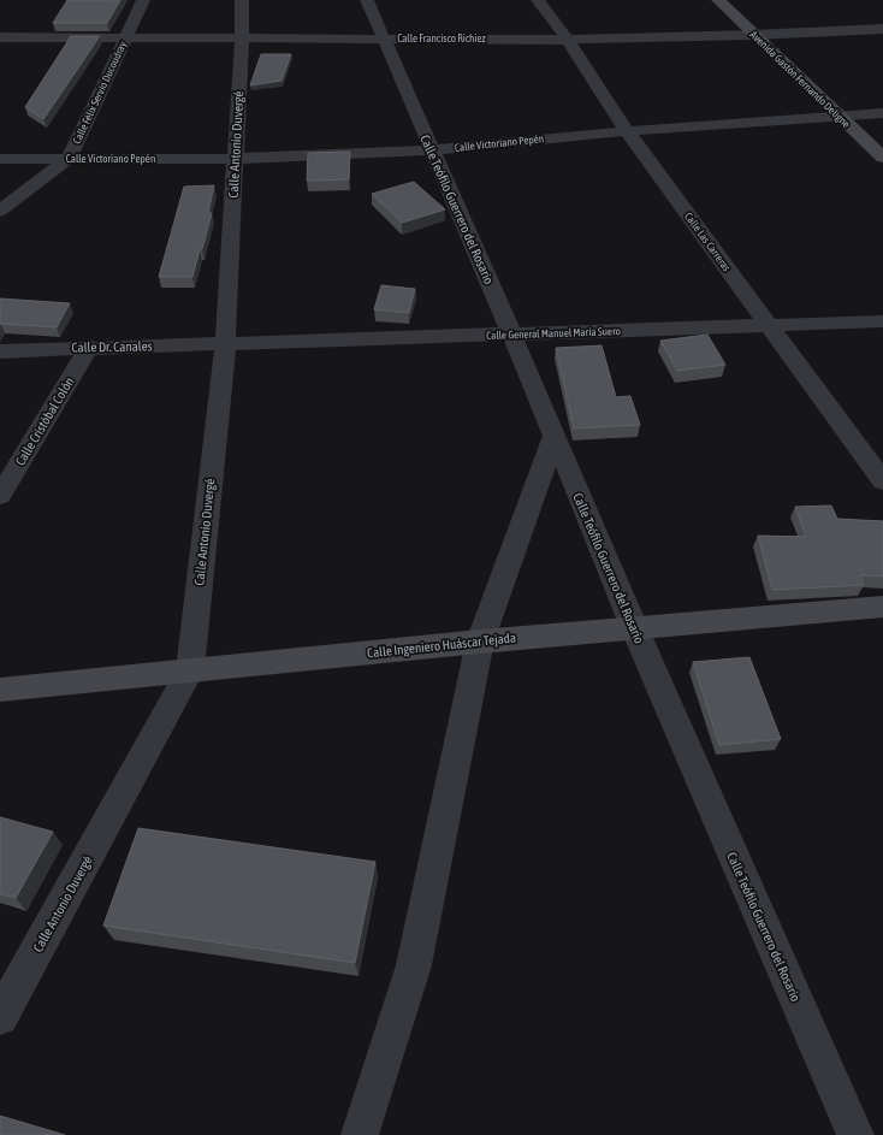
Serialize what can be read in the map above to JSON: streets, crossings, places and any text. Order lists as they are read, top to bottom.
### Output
{
  "streets": {
    "main road": ["Avenida Gastón Fernando Deligne", "Calle Ingeniero Huáscar Tejada"],
    "street": [
      "Calle Francisco Richiez",
      "Calle Félix Servio Ducoudray",
      "Calle Victoriano Pepén",
      "Calle Antonio Duvergé",
      "Calle Teófilo Guerrero del Rosario",
      "Calle Las Carreras",
      "Calle General Manuel María Suero",
      "Calle Dr. Canales",
      "Calle Cristóbal Colón"
    ]
  },
  "crossings": [
    ["Calle Francisco Richiez", "Avenida Gastón Fernando Deligne"],
    ["Calle Francisco Richiez", "Calle Félix Servio Ducoudray"],
    ["Calle Francisco Richiez", "Calle Antonio Duvergé"],
    ["Calle Francisco Richiez", "Calle Teófilo Guerrero del Rosario"],
    ["Calle Francisco Richiez", "Calle Las Carreras"],
    ["Avenida Gastón Fernando Deligne", "Calle Victoriano Pepén"],
    ["Calle Félix Servio Ducoudray", "Calle Victoriano Pepén"],
    ["Calle Victoriano Pepén", "Calle Antonio Duvergé"],
    ["Calle Victoriano Pepén", "Calle Teófilo Guerrero del Rosario"],
    ["Calle Victoriano Pepén", "Calle Las Carreras"],
    ["Calle Antonio Duvergé", "Calle General Manuel María Suero"],
    ["Calle Antonio Duvergé", "Calle Dr. Canales"],
    ["Calle Antonio Duvergé", "Calle Ingeniero Huáscar Tejada"],
    ["Calle Teófilo Guerrero del Rosario", "Calle General Manuel María Suero"],
    ["Calle Teófilo Guerrero del Rosario", "Calle Ingeniero Huáscar Tejada"],
    ["Calle Las Carreras", "Calle General Manuel María Suero"],
    ["Calle General Manuel María Suero", "Calle Dr. Canales"],
    ["Calle Dr. Canales", "Calle Cristóbal Colón"]
  ]
}
